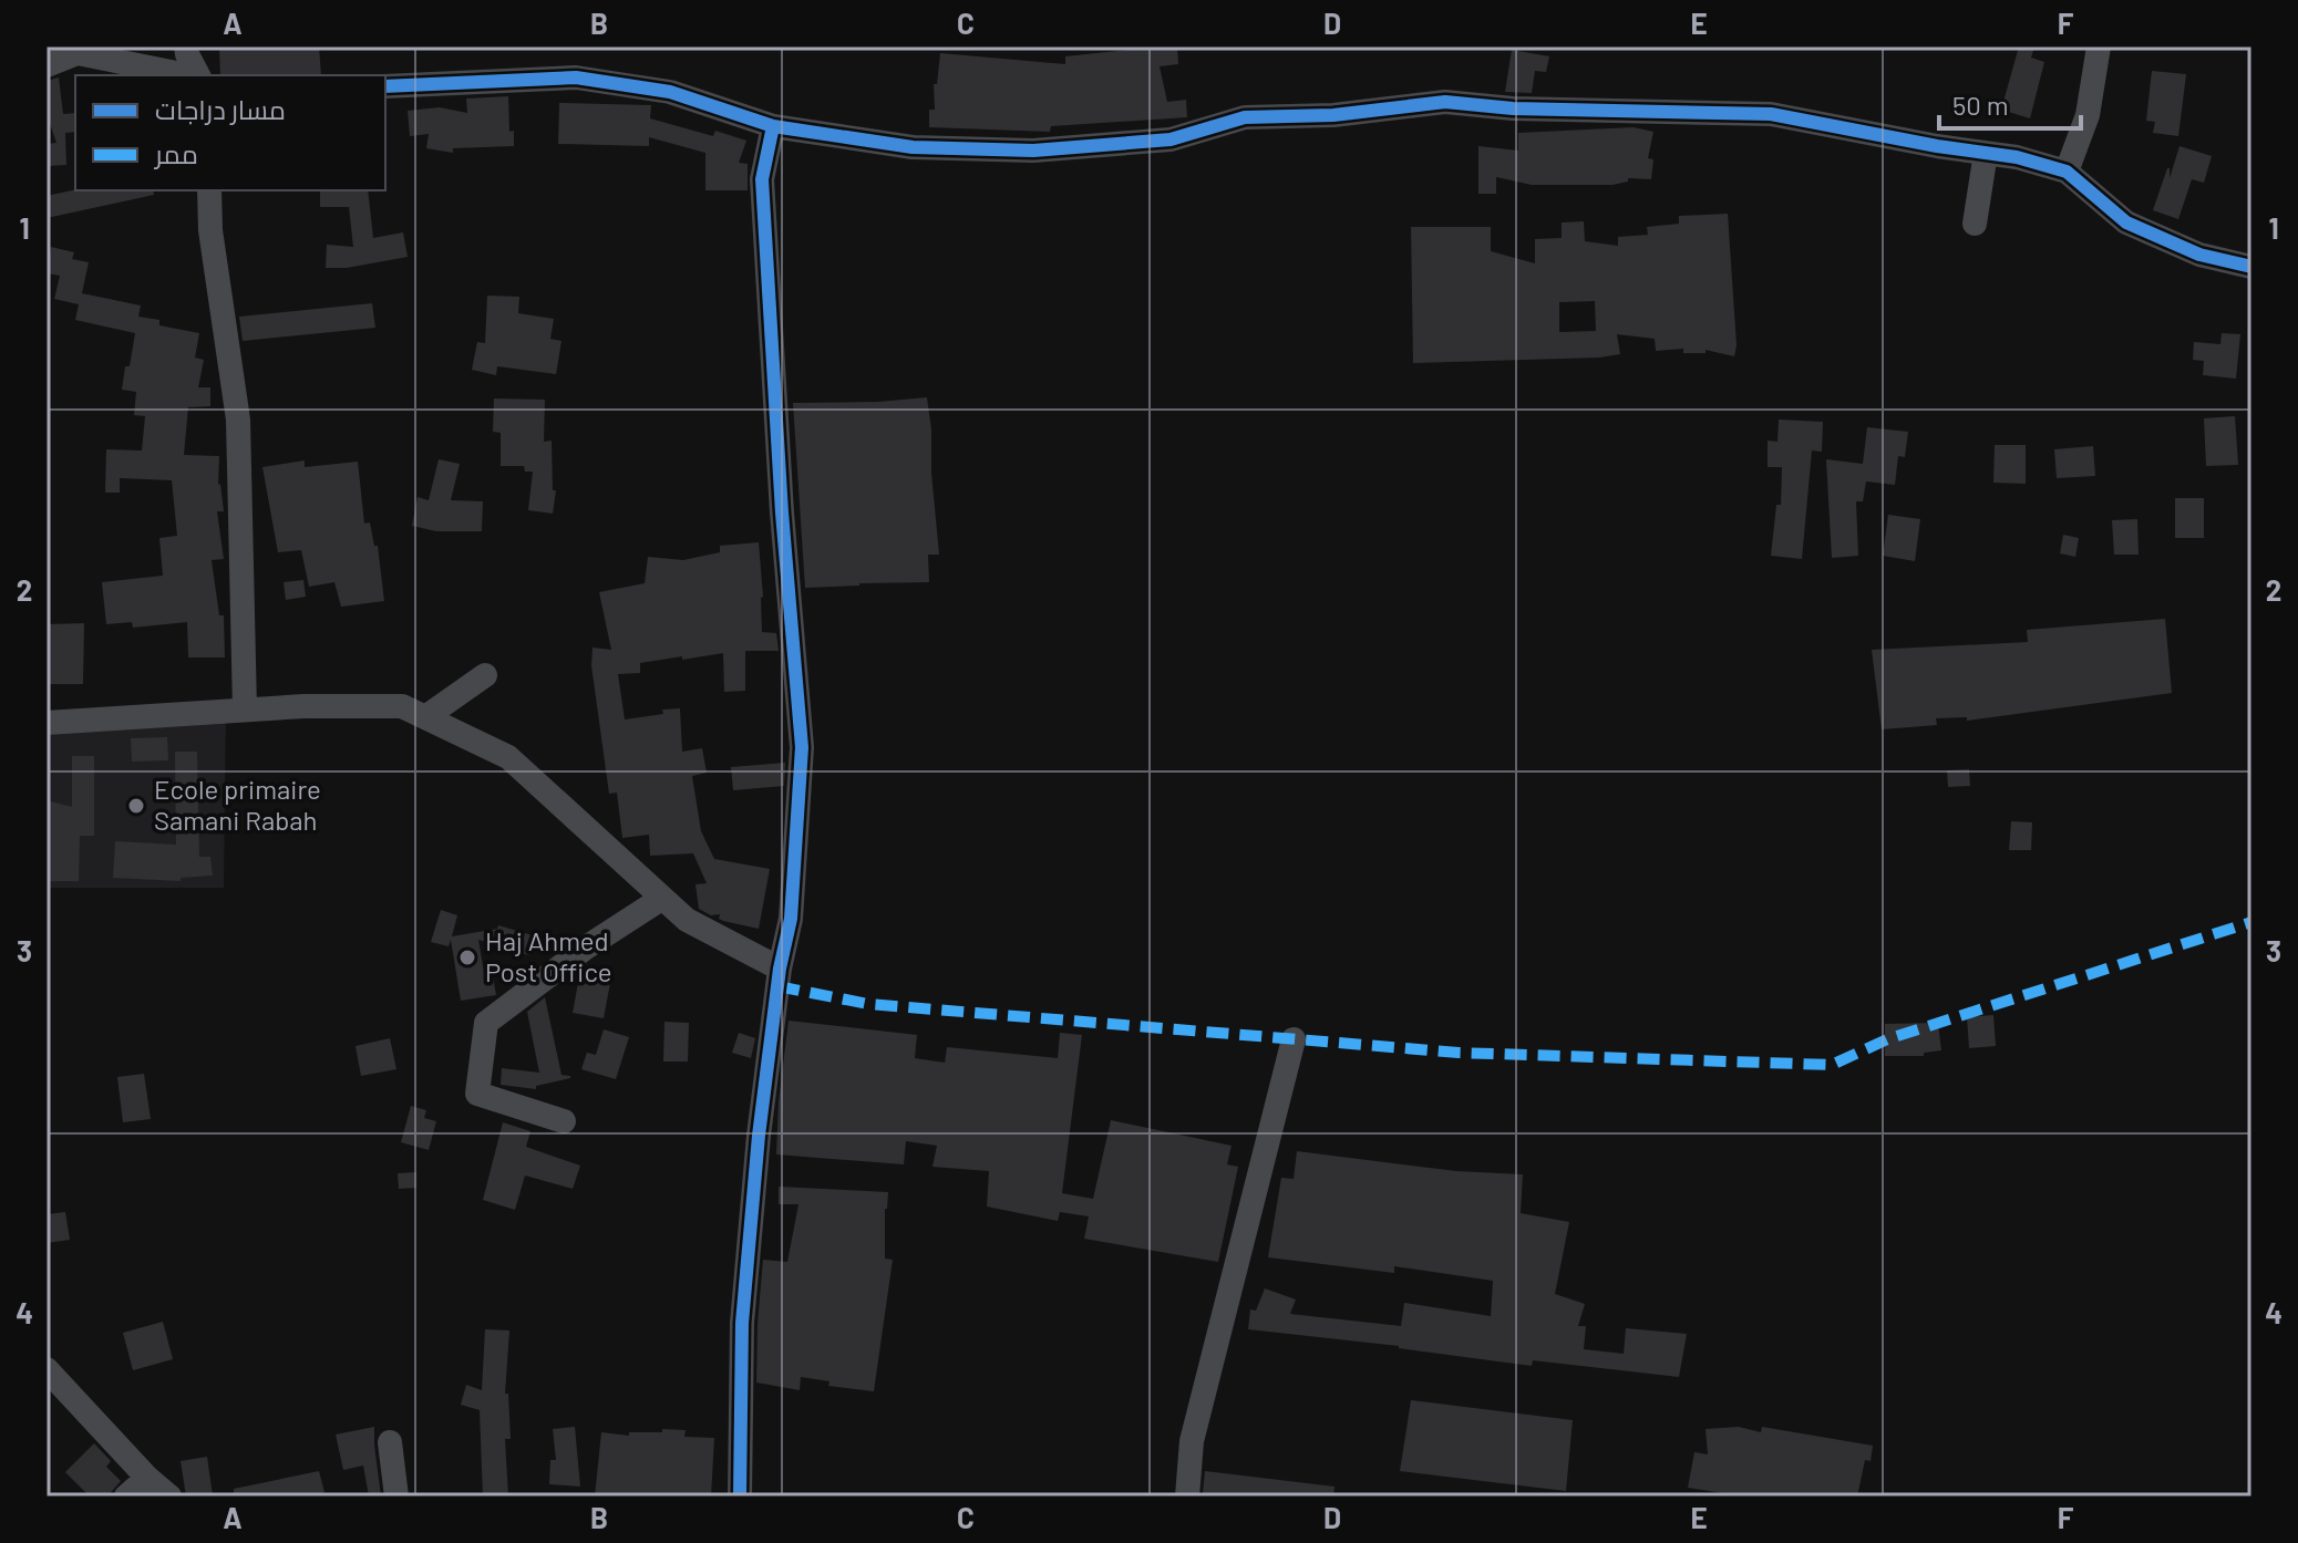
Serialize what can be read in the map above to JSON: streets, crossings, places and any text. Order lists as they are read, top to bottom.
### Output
{
  "places": ["Ecole primaire Samani Rabah", "Haj Ahmed Post Office"],
  "legend": ["مسار دراجات", "ممر"],
  "scale_bar": "50 m",
  "grid": {
    "columns": [
      "A",
      "B",
      "C",
      "D",
      "E",
      "F"
    ],
    "rows": [
      "1",
      "2",
      "3",
      "4"
    ]
  }
}
